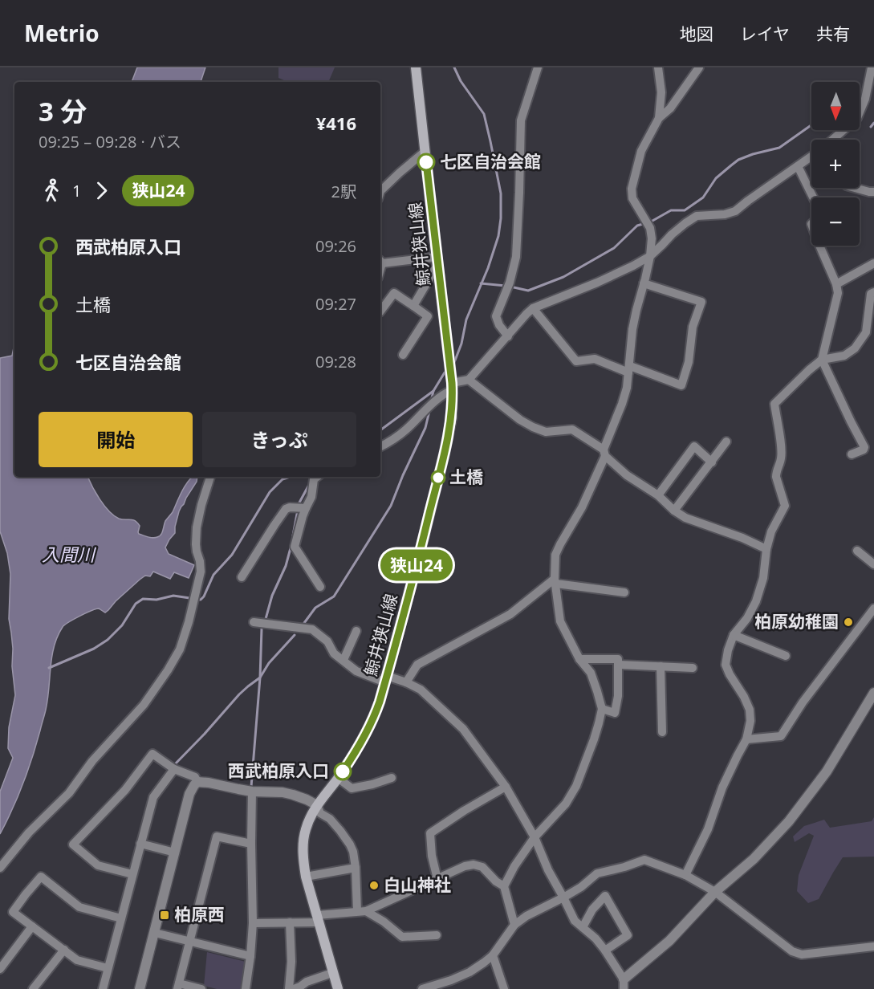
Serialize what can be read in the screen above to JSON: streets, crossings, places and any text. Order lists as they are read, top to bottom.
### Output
{
  "streets": {
    "main road": ["鯨井狭山線"]
  },
  "water": ["入間川"],
  "places": {
    "other": [
      "七区自治会館",
      "土橋",
      "柏原幼稚園",
      "西武柏原入口",
      "白山神社"
    ],
    "transit": ["柏原西"]
  },
  "lines": ["bus line 狭山24"],
  "north": "bottom",
  "page": {
    "header": "Metrio",
    "nav": ["地図", "レイヤ", "共有"],
    "on_map": "狭山24",
    "map_buttons": ["+", "−"],
    "heading": ["3 分", "09:25 – 09:28 · バス", "¥416"],
    "legs": ["1", "狭山24", "2駅"],
    "list": [
      {
        "name": "西武柏原入口",
        "value": "09:26"
      },
      {
        "name": "土橋",
        "value": "09:27"
      },
      {
        "name": "七区自治会館",
        "value": "09:28"
      }
    ],
    "buttons": ["開始", "きっぷ"]
  }
}
